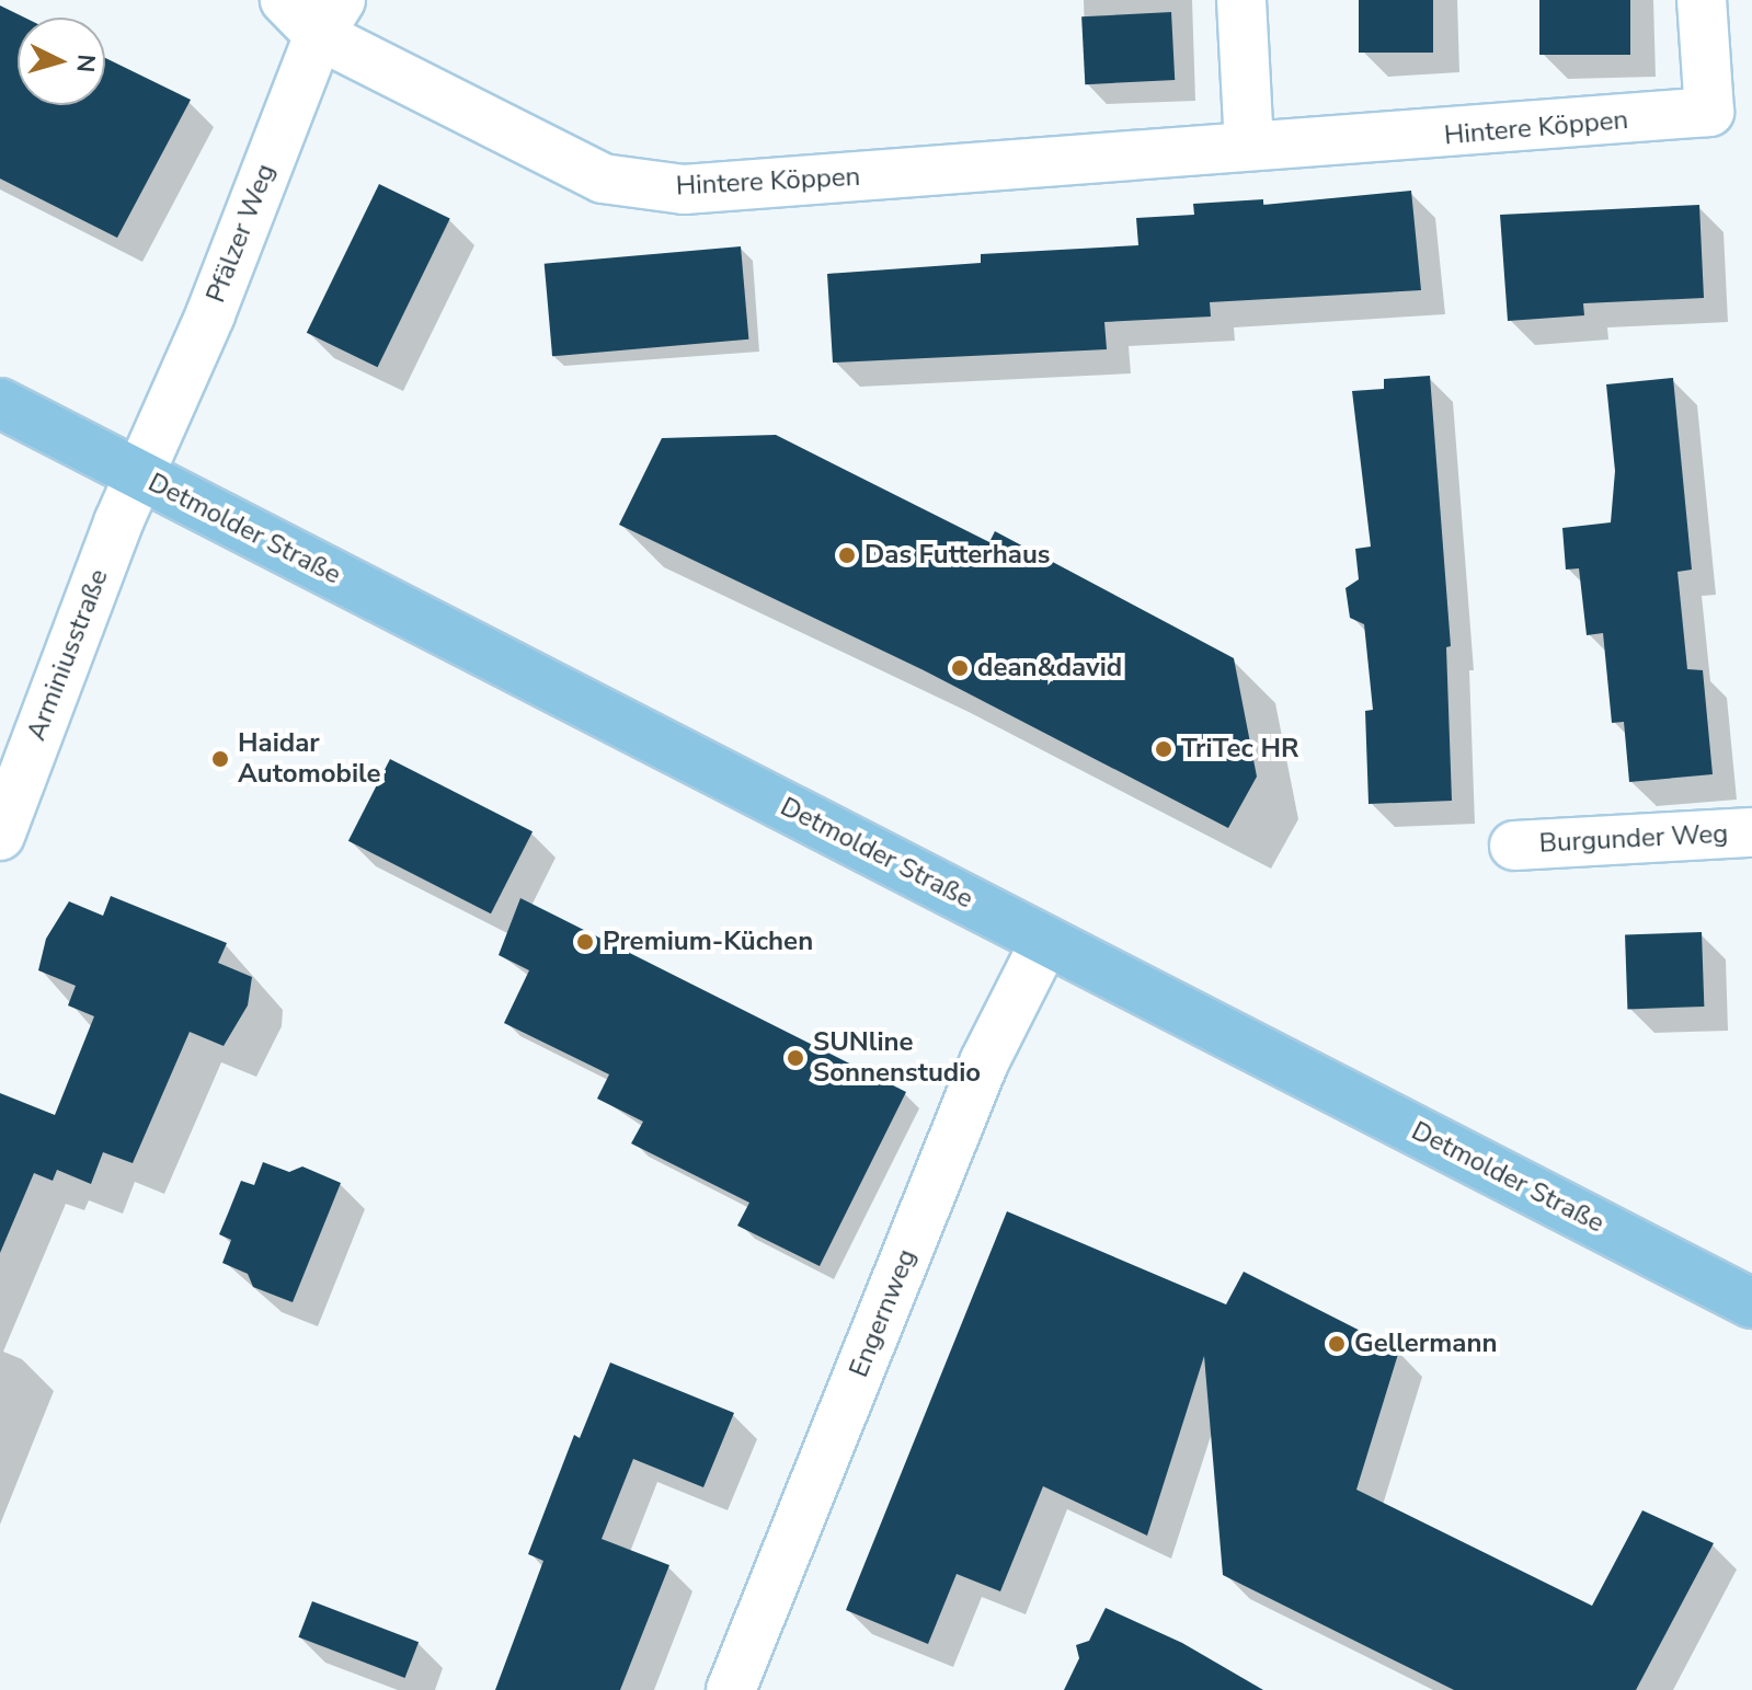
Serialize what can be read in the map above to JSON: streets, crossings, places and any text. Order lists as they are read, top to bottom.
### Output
{
  "streets": {
    "main road": ["Detmolder Straße"],
    "street": [
      "Hintere Köppen",
      "Pfälzer Weg",
      "Arminiusstraße",
      "Burgunder Weg",
      "Engernweg"
    ]
  },
  "crossings": [
    ["Hintere Köppen", "Pfälzer Weg"],
    ["Pfälzer Weg", "Detmolder Straße"],
    ["Pfälzer Weg", "Arminiusstraße"],
    ["Detmolder Straße", "Arminiusstraße"],
    ["Detmolder Straße", "Engernweg"]
  ],
  "places": [
    "Das Futterhaus",
    "dean&david",
    "TriTec HR",
    "Haidar Automobile",
    "Premium-Küchen",
    "SUNline Sonnenstudio",
    "Gellermann"
  ],
  "north": "right"
}
